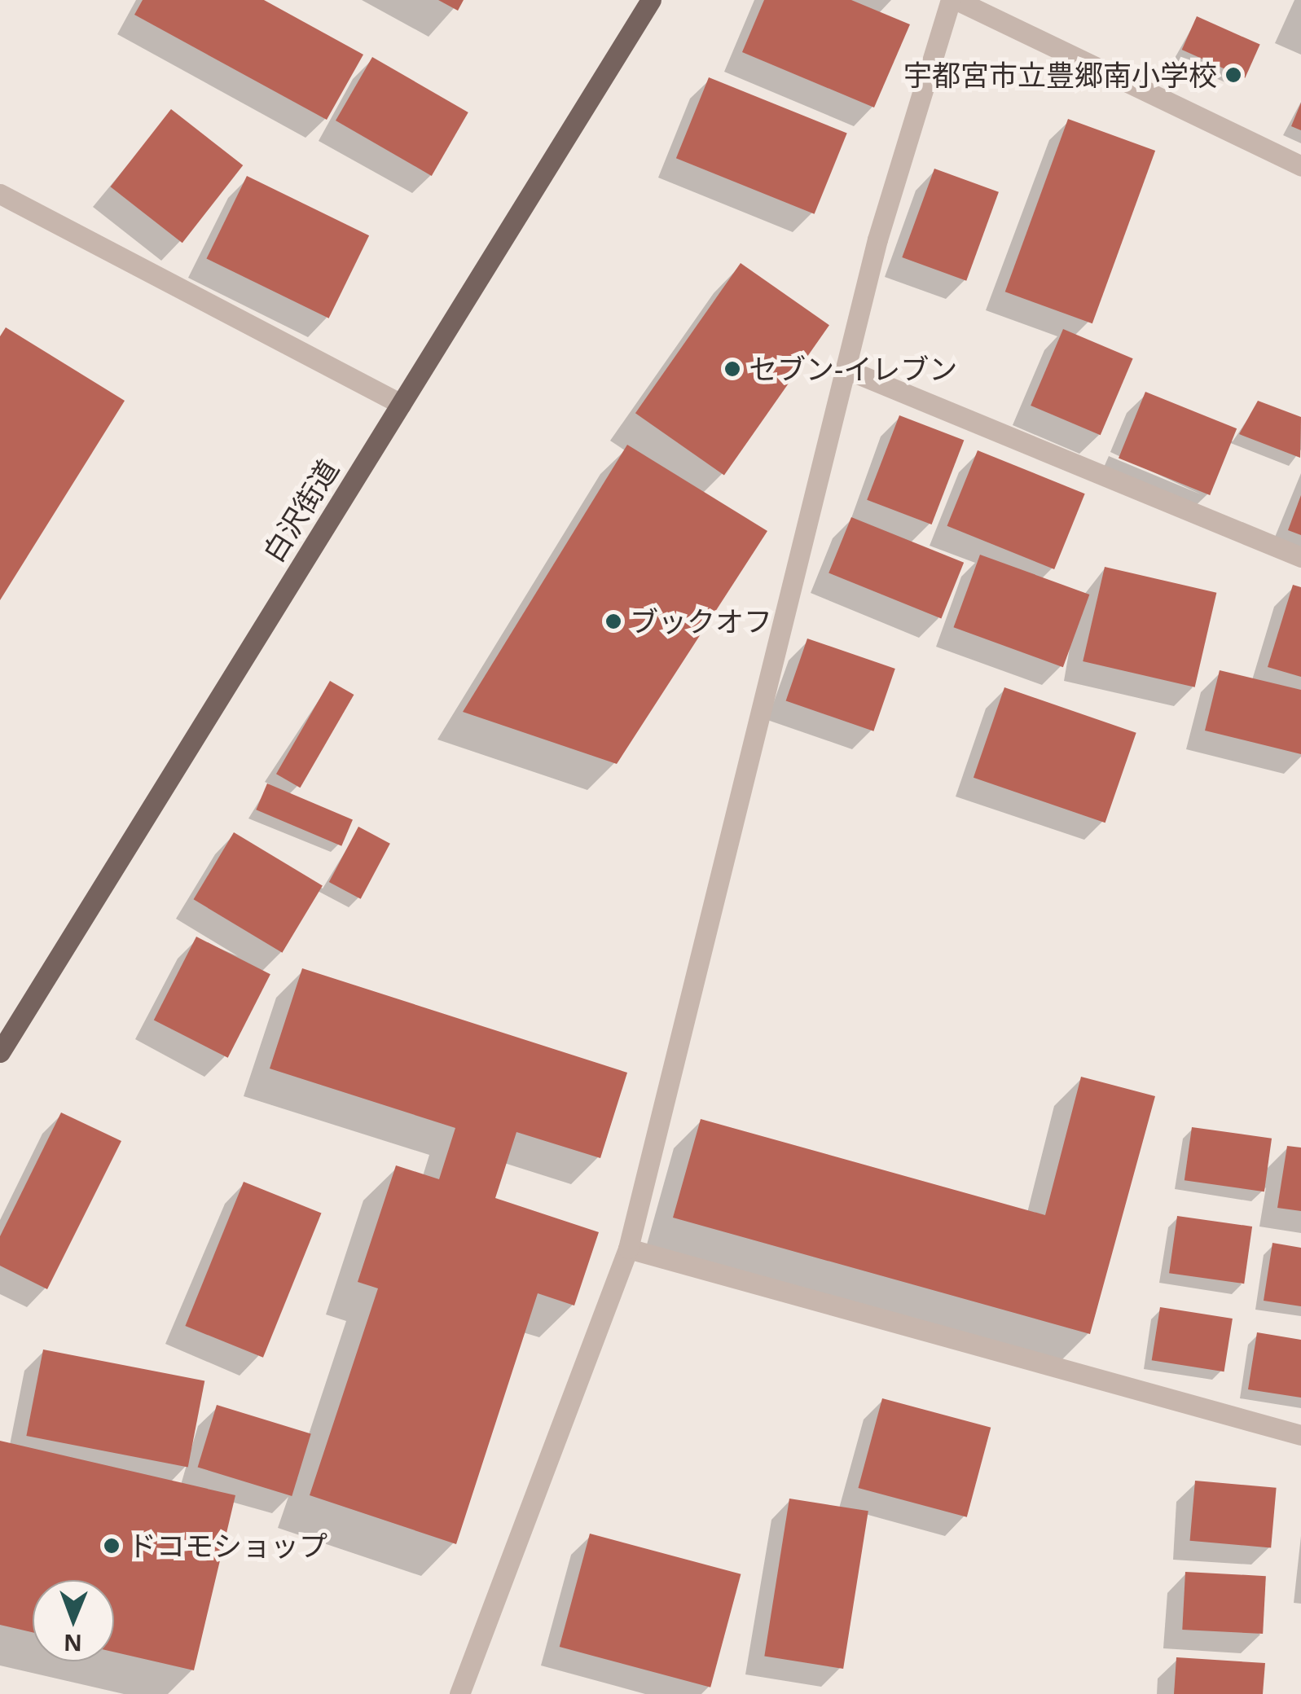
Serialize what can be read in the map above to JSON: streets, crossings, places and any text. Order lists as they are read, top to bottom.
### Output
{
  "streets": {
    "main road": ["白沢街道"]
  },
  "places": [
    "宇都宮市立豊郷南小学校",
    "セブン-イレブン",
    "ブックオフ",
    "ドコモショップ"
  ],
  "north": "bottom"
}
